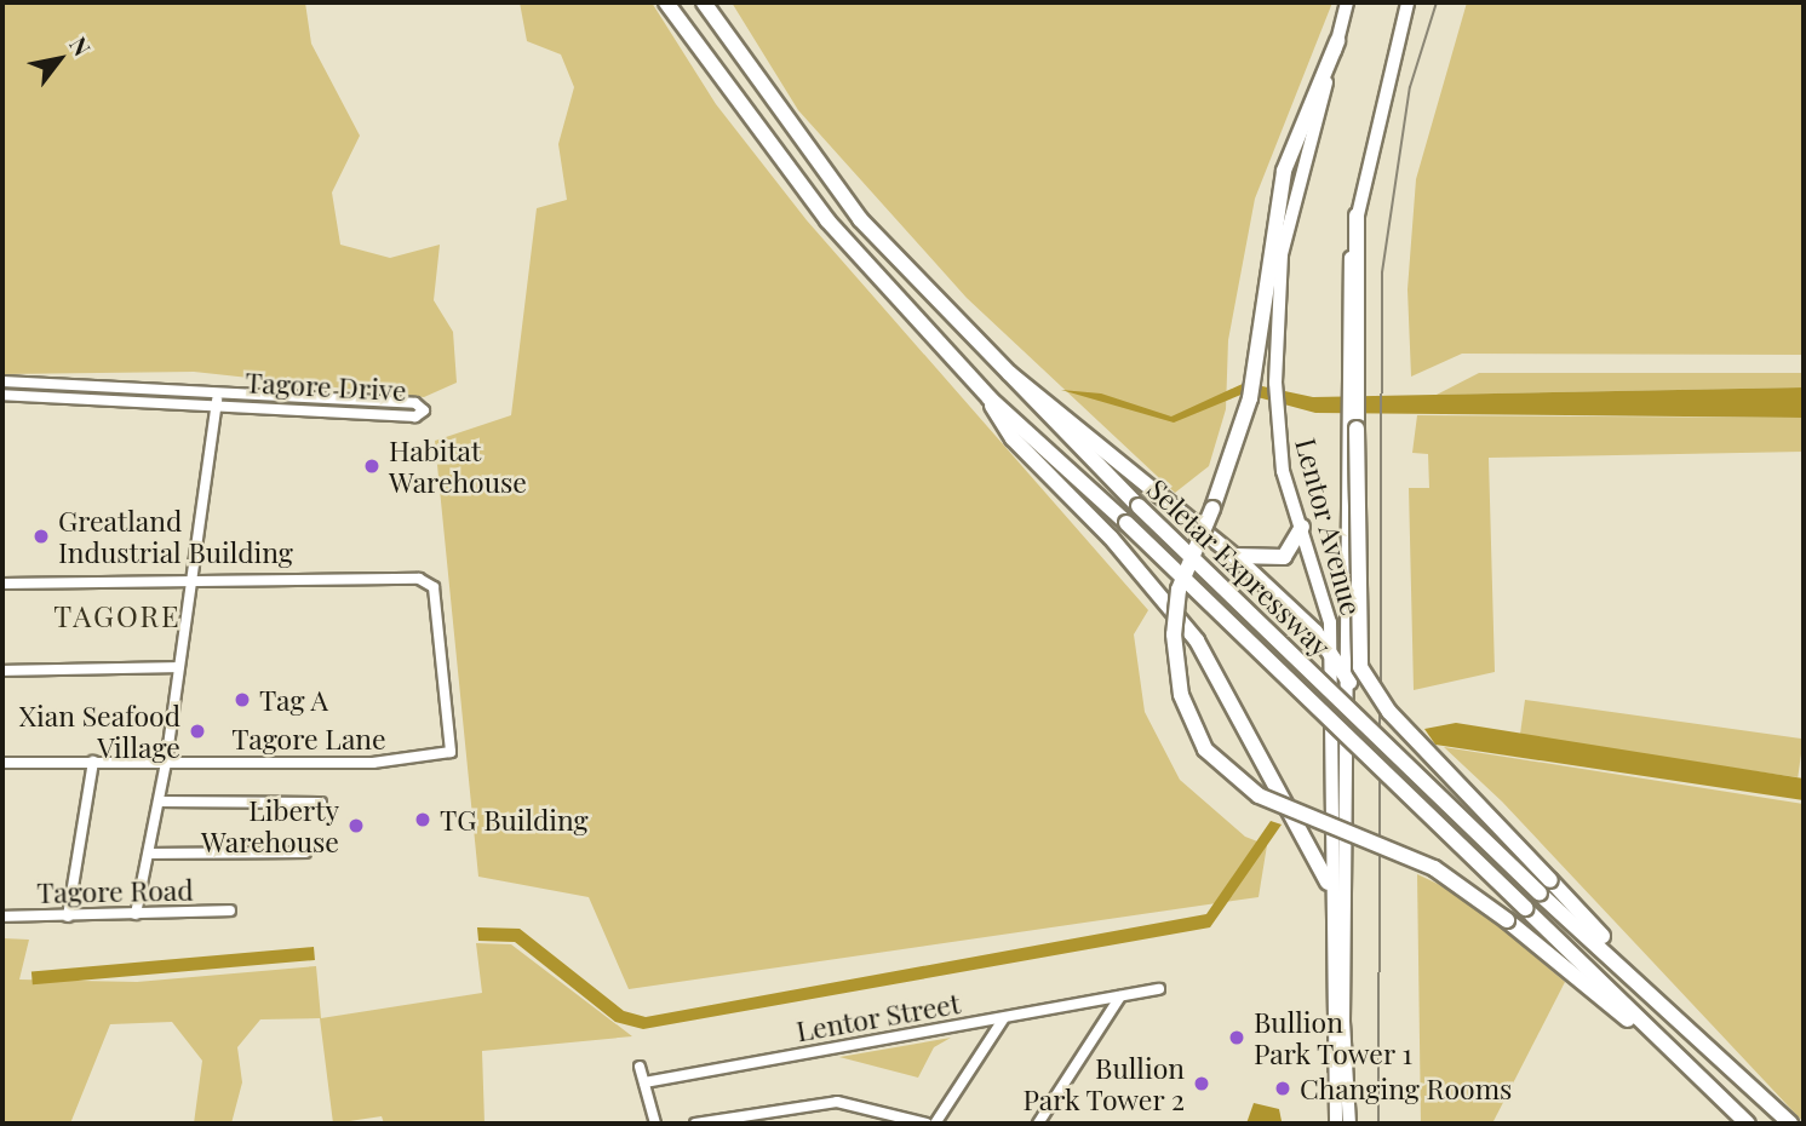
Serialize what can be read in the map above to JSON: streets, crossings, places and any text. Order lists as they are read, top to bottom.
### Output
{
  "streets": {
    "highway": ["Seletar Expressway"],
    "main road": ["Lentor Avenue"],
    "street": [
      "Tagore Drive",
      "Tagore Lane",
      "Tagore Road",
      "Lentor Street"
    ]
  },
  "districts": ["TAGORE"],
  "places": [
    "Habitat Warehouse",
    "Greatland Industrial Building",
    "Tag A",
    "Xian Seafood Village",
    "TG Building",
    "Liberty Warehouse",
    "Bullion Park Tower 1",
    "Bullion Park Tower 2",
    "Changing Rooms"
  ],
  "north": "top right"
}
